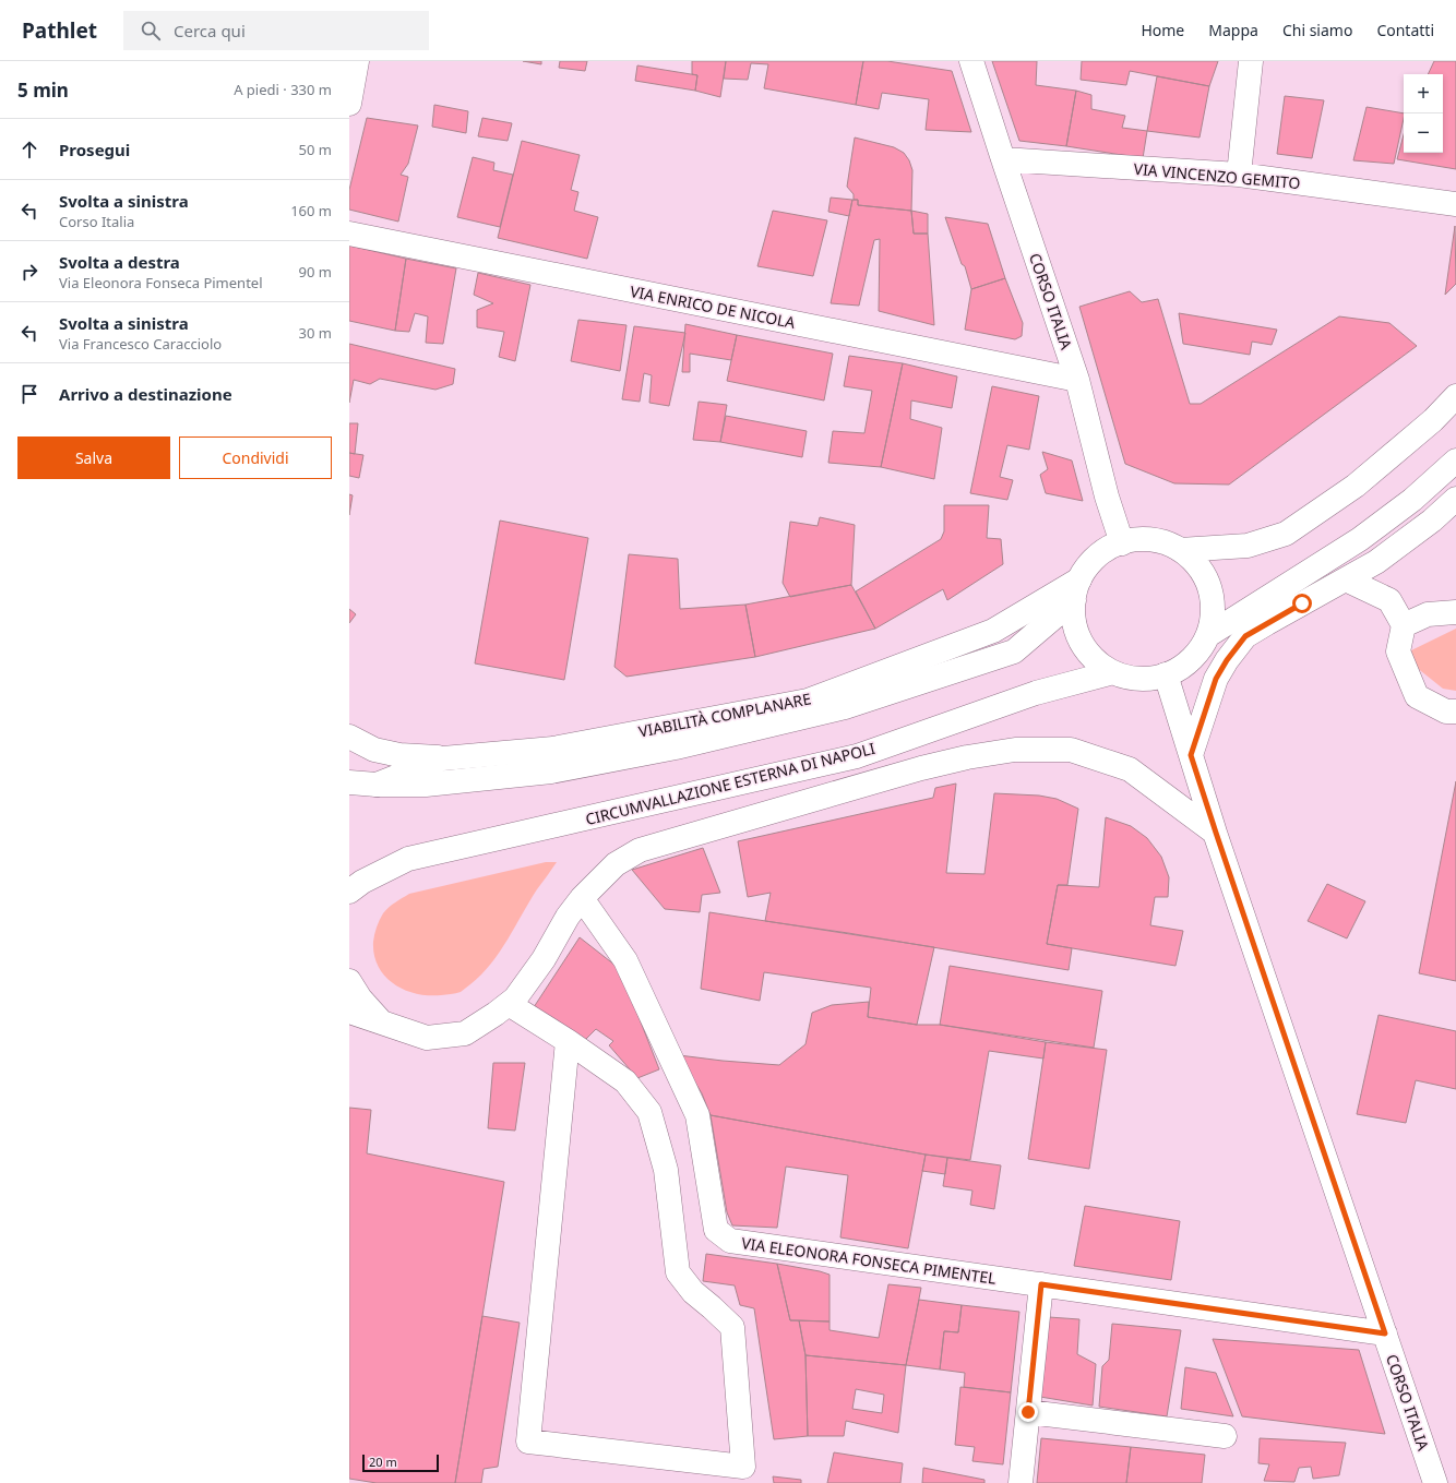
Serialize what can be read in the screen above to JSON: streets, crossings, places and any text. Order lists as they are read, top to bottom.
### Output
{
  "streets": {
    "main road": [
      "VIA VINCENZO GEMITO",
      "CORSO ITALIA",
      "VIA ENRICO DE NICOLA",
      "VIABILITÀ COMPLANARE",
      "CIRCUMVALLAZIONE ESTERNA DI NAPOLI",
      "VIA ELEONORA FONSECA PIMENTEL"
    ]
  },
  "crossings": [
    ["VIA VINCENZO GEMITO", "CORSO ITALIA"],
    ["CORSO ITALIA", "VIA ENRICO DE NICOLA"],
    ["CORSO ITALIA", "VIABILITÀ COMPLANARE"],
    ["CORSO ITALIA", "CIRCUMVALLAZIONE ESTERNA DI NAPOLI"],
    ["CORSO ITALIA", "VIA ELEONORA FONSECA PIMENTEL"],
    ["VIABILITÀ COMPLANARE", "CIRCUMVALLAZIONE ESTERNA DI NAPOLI"]
  ],
  "scale_bar": "20 m",
  "page": {
    "header": "Pathlet",
    "search": "Cerca qui",
    "nav": [
      "Home",
      "Mappa",
      "Chi siamo",
      "Contatti"
    ],
    "heading": ["5 min", "A piedi · 330 m"],
    "map_buttons": ["+", "−"],
    "list": [
      ["Prosegui", "50 m"],
      ["Svolta a sinistra", "Corso Italia", "160 m"],
      ["Svolta a destra", "Via Eleonora Fonseca Pimentel", "90 m"],
      ["Svolta a sinistra", "Via Francesco Caracciolo", "30 m"],
      "Arrivo a destinazione"
    ],
    "buttons": ["Salva", "Condividi"],
    "scale": "20 m"
  }
}
